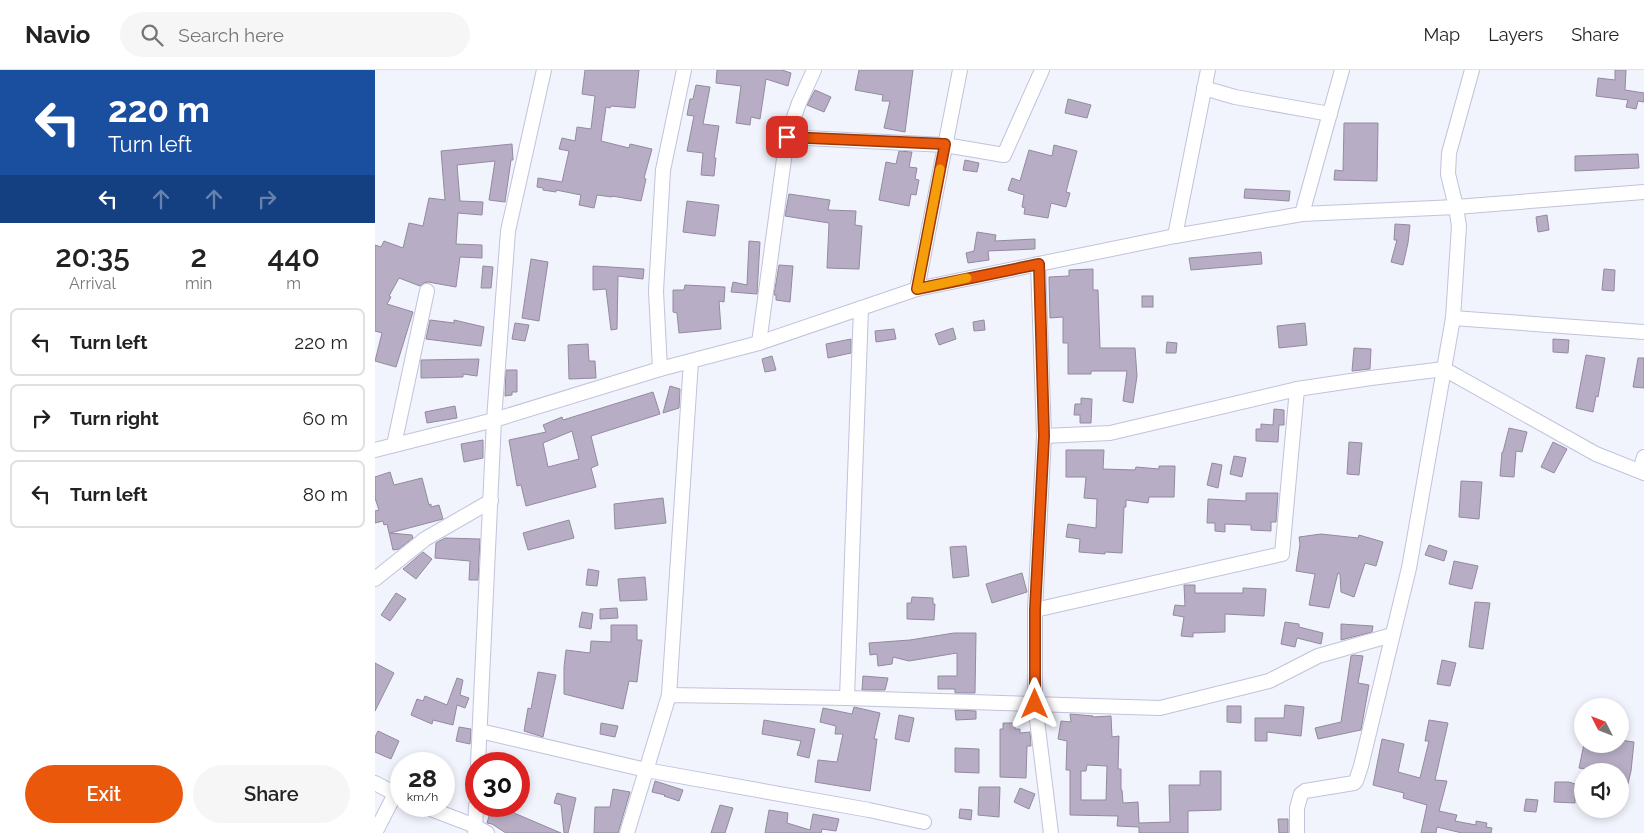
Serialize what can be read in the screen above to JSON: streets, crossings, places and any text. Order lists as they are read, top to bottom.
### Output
{
  "north": "top left",
  "page": {
    "header": "Navio",
    "search": "Search here",
    "nav": ["Map", "Layers", "Share"],
    "turn": ["220 m", "Turn left"],
    "eta": [
      "20:35",
      "Arrival",
      "2",
      "min",
      "440",
      "m"
    ],
    "list": [
      {
        "name": "Turn left",
        "value": "220 m"
      },
      {
        "name": "Turn right",
        "value": "60 m"
      },
      {
        "name": "Turn left",
        "value": "80 m"
      }
    ],
    "speed": "28 km/h",
    "limit": "30",
    "buttons": ["Exit", "Share"]
  }
}
